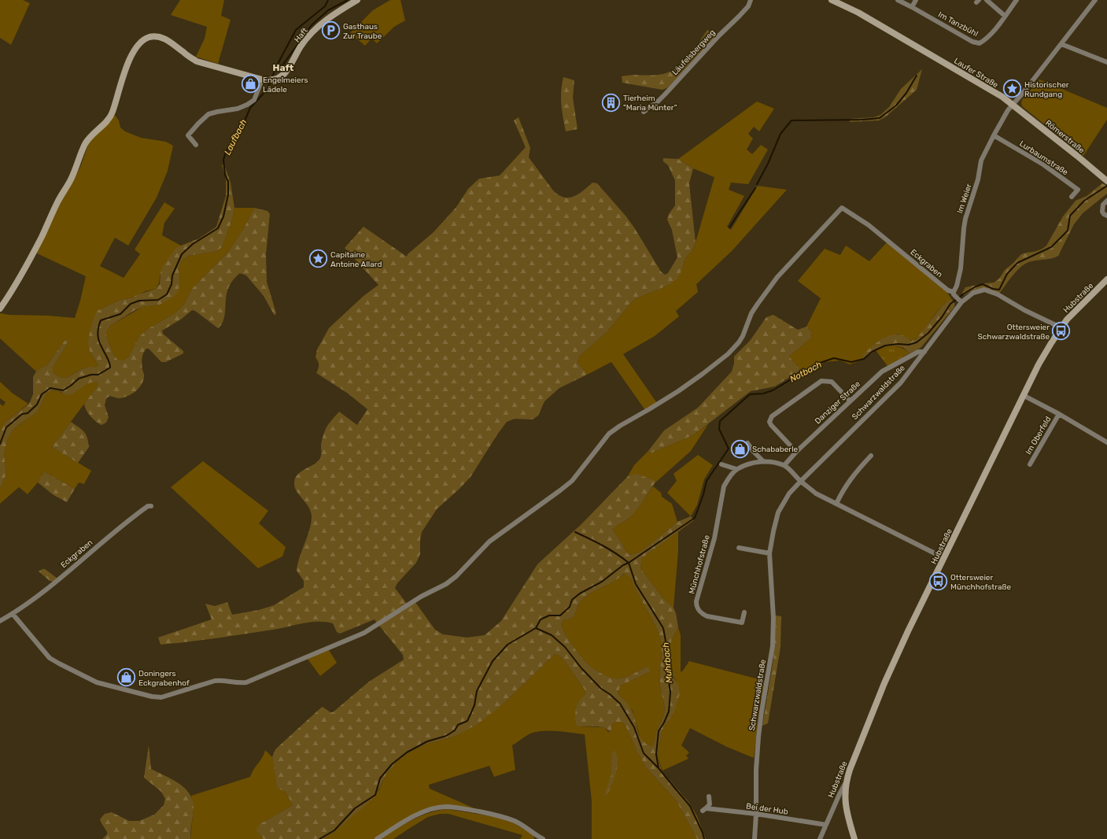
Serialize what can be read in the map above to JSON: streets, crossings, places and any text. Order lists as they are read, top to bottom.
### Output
{
  "streets": {
    "main road": [
      "Haft",
      "Laufer Straße",
      "Römerstraße",
      "Hubstraße"
    ],
    "street": [
      "Im Tanzbühl",
      "Läufelsbergweg",
      "Lurbaumstraße",
      "Im Weier",
      "Eckgraben",
      "Schwarzwaldstraße",
      "Danziger Straße",
      "Im Oberfeld",
      "Münchhofstraße",
      "Bei der Hub"
    ]
  },
  "crossings": [
    ["Laufer Straße", "Römerstraße"],
    ["Laufer Straße", "Im Weier"],
    ["Römerstraße", "Im Weier"],
    ["Lurbaumstraße", "Im Weier"],
    ["Im Weier", "Eckgraben"],
    ["Hubstraße", "Schwarzwaldstraße"],
    ["Hubstraße", "Im Oberfeld"],
    ["Hubstraße", "Bei der Hub"],
    ["Schwarzwaldstraße", "Danziger Straße"],
    ["Schwarzwaldstraße", "Bei der Hub"]
  ],
  "districts": ["Haft"],
  "water": ["Laufbach", "Notbach", "Muhrbach"],
  "places": {
    "parking": ["Gasthaus Zur Traube"],
    "shop": ["Engelmeiers Lädele", "Schababerle", "Doningers Eckgrabenhof"],
    "place": ["Historischer Rundgang", "Capitaine Antoine Allard"],
    "building": ["Tierheim \"Maria Münter\""],
    "bus stop": ["Ottersweier Schwarzwaldstraße", "Ottersweier Münchhofstraße"]
  }
}
